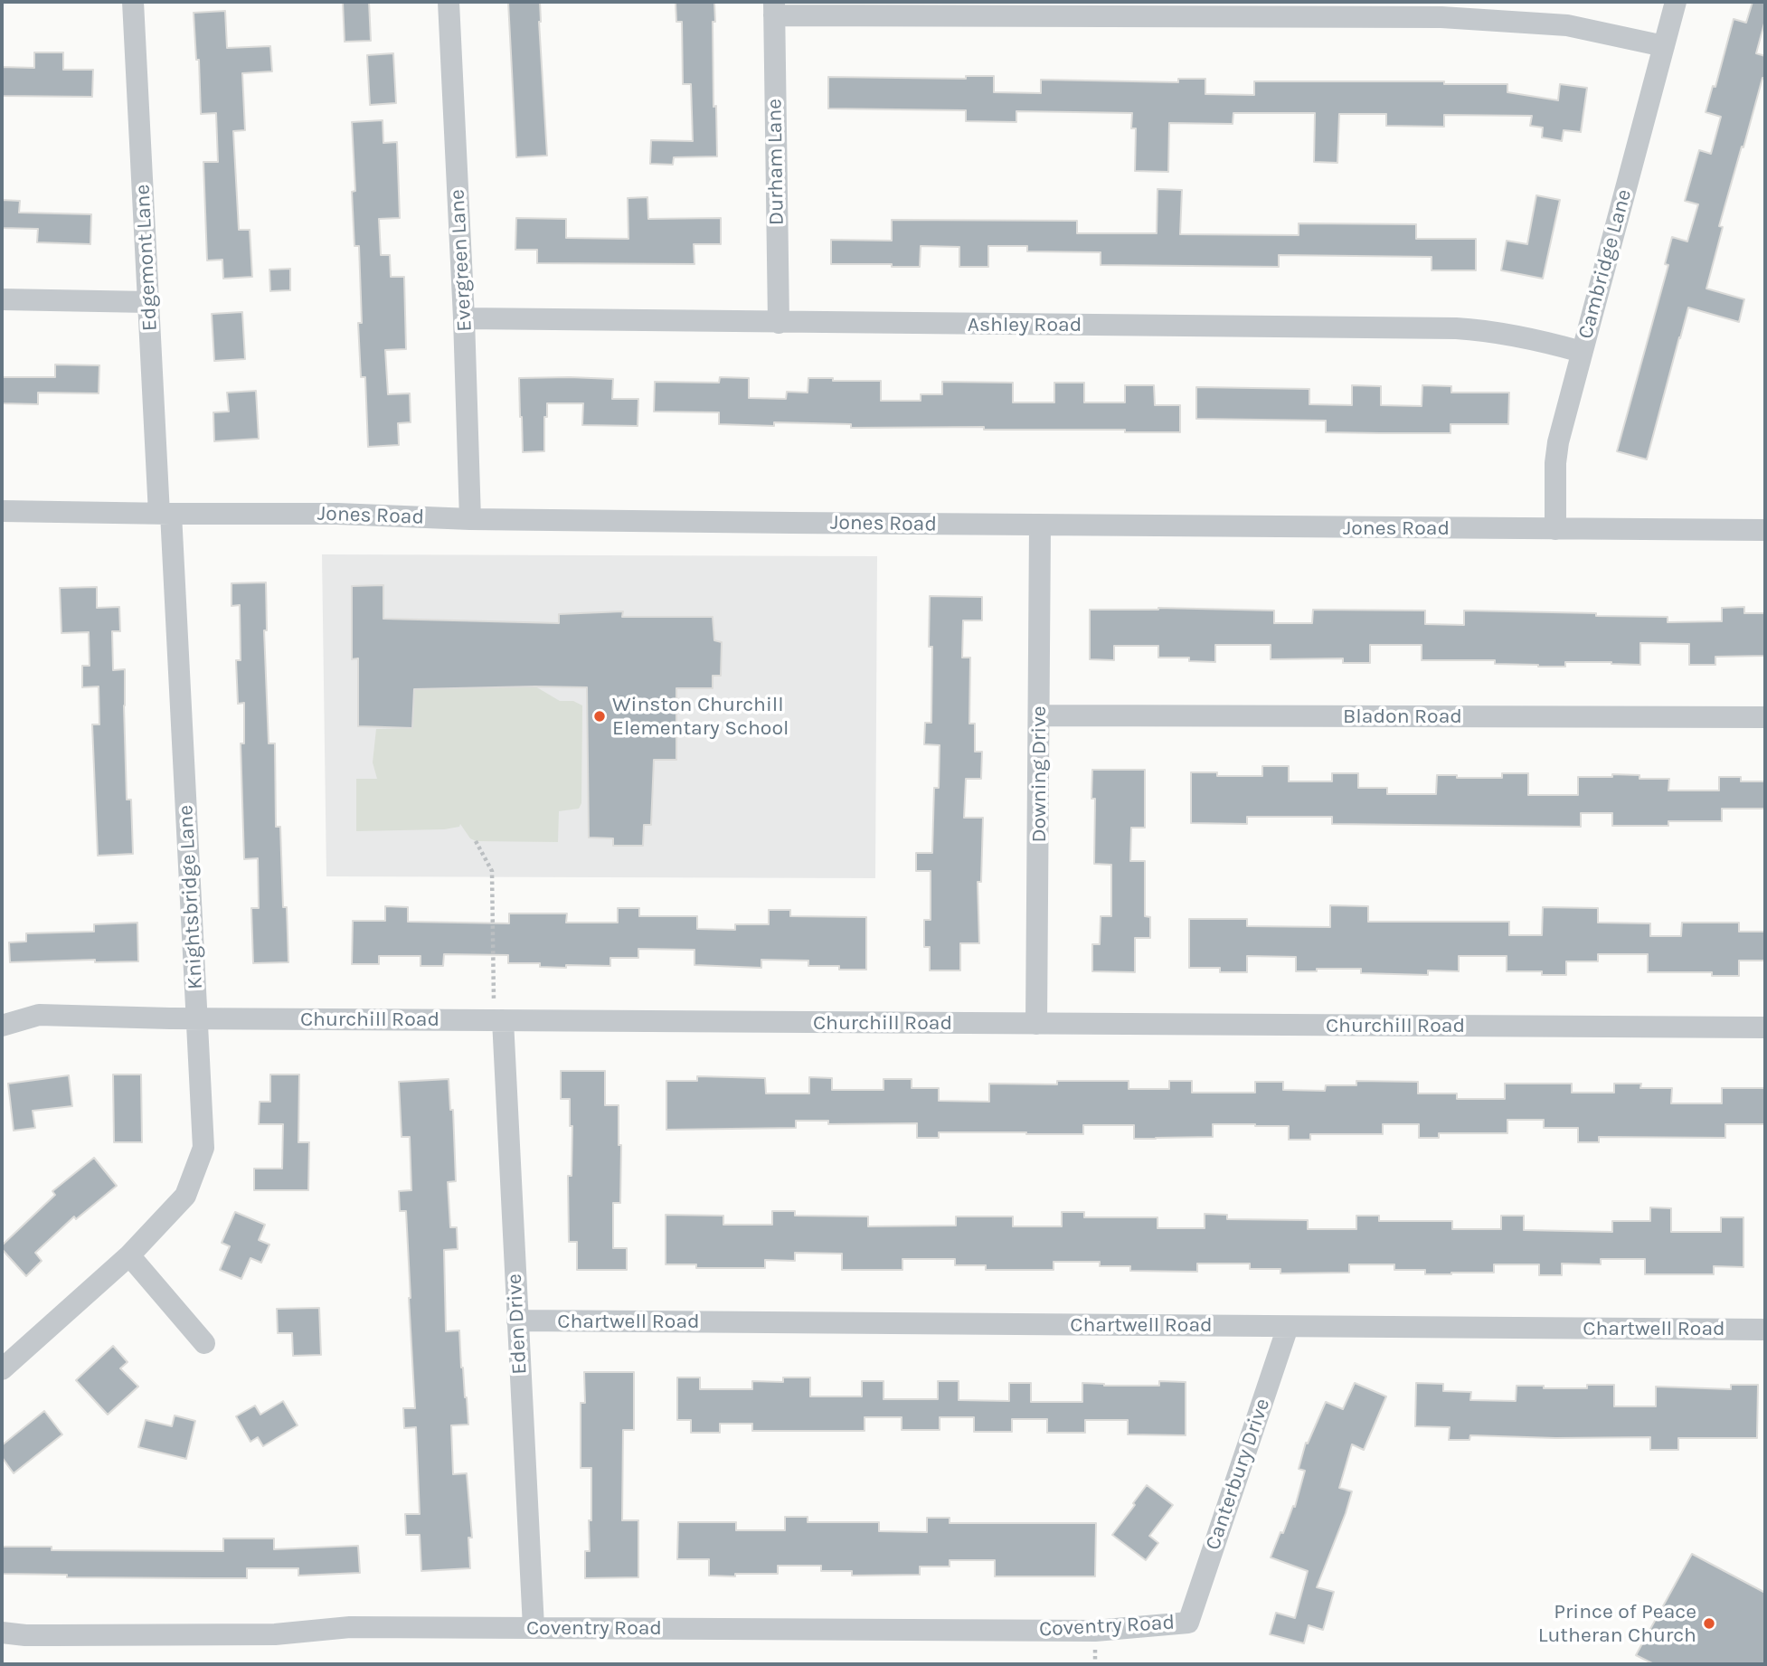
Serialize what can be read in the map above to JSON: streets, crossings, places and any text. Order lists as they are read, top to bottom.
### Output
{
  "streets": {
    "street": [
      "Durham Lane",
      "Edgemont Lane",
      "Evergreen Lane",
      "Cambridge Lane",
      "Ashley Road",
      "Jones Road",
      "Bladon Road",
      "Downing Drive",
      "Knightsbridge Lane",
      "Churchill Road",
      "Chartwell Road",
      "Eden Drive",
      "Canterbury Drive",
      "Coventry Road"
    ]
  },
  "crossings": [
    ["Durham Lane", "Ashley Road"],
    ["Edgemont Lane", "Jones Road"],
    ["Edgemont Lane", "Knightsbridge Lane"],
    ["Evergreen Lane", "Ashley Road"],
    ["Evergreen Lane", "Jones Road"],
    ["Cambridge Lane", "Ashley Road"],
    ["Cambridge Lane", "Jones Road"],
    ["Jones Road", "Downing Drive"],
    ["Jones Road", "Knightsbridge Lane"],
    ["Bladon Road", "Downing Drive"],
    ["Downing Drive", "Churchill Road"],
    ["Knightsbridge Lane", "Churchill Road"],
    ["Churchill Road", "Eden Drive"],
    ["Chartwell Road", "Eden Drive"],
    ["Chartwell Road", "Canterbury Drive"],
    ["Eden Drive", "Coventry Road"],
    ["Canterbury Drive", "Coventry Road"]
  ],
  "places": ["Winston Churchill Elementary School", "Prince of Peace Lutheran Church"]
}
